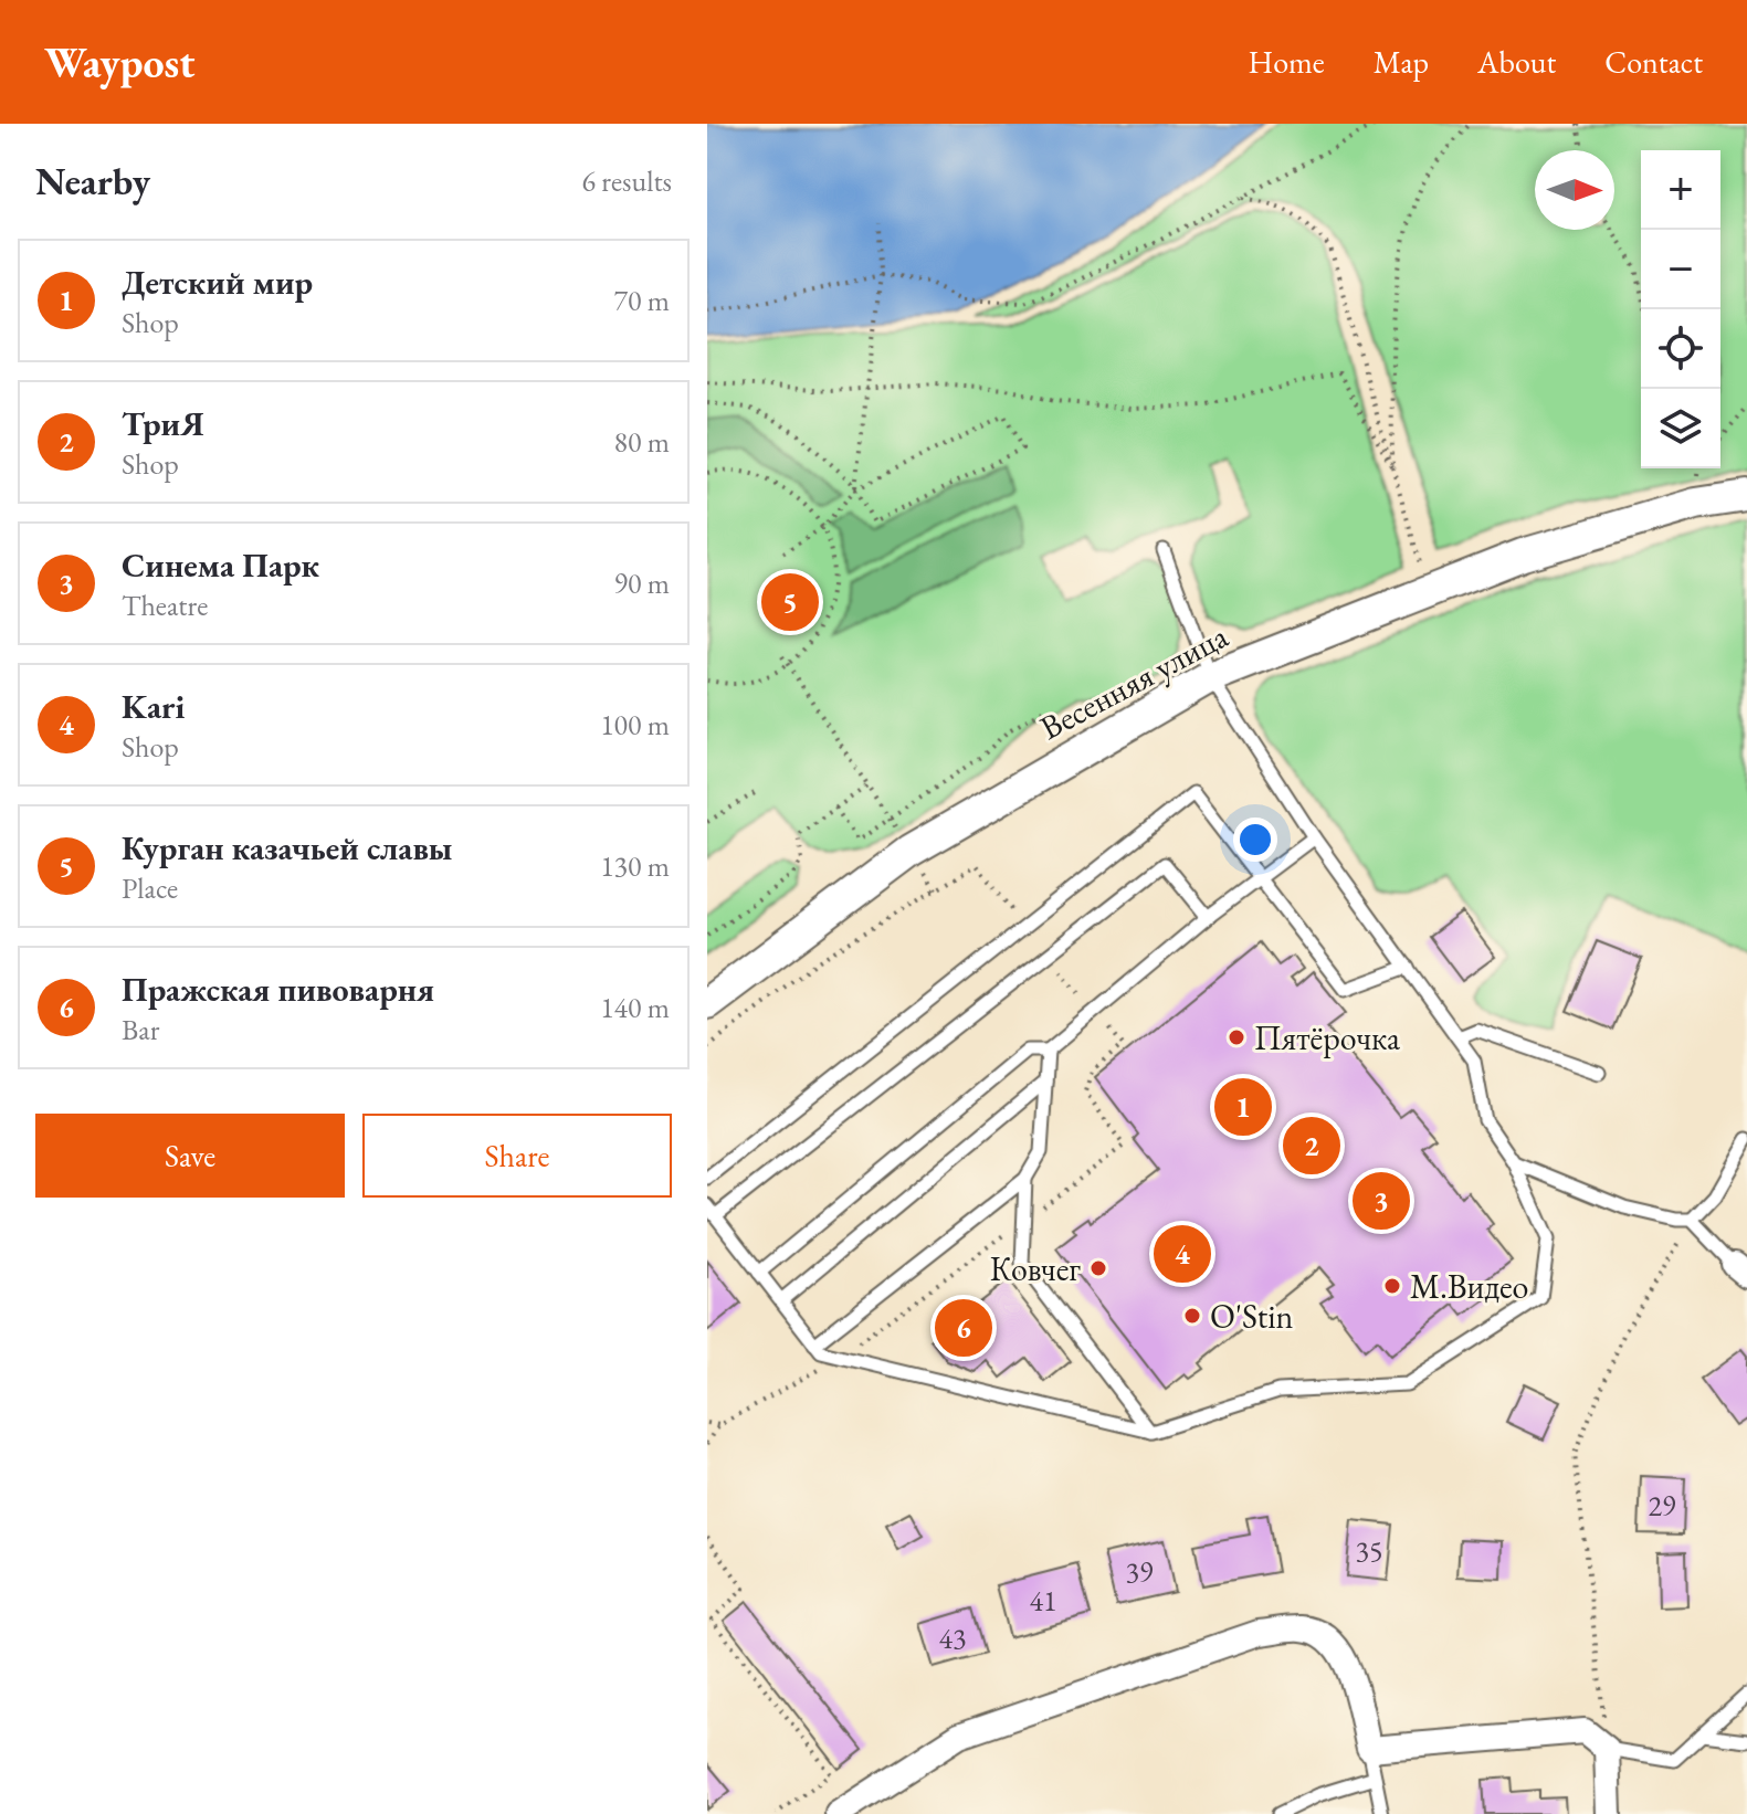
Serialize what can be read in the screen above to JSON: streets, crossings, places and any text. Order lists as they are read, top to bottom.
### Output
{
  "streets": {
    "street": ["Весенняя улица"]
  },
  "places": [
    "Пятёрочка",
    "Ковчег",
    "М.Видео",
    "O'Stin"
  ],
  "house_numbers": [
    "29",
    "35",
    "39",
    "41",
    "43"
  ],
  "north": "right",
  "page": {
    "header": "Waypost",
    "nav": [
      "Home",
      "Map",
      "About",
      "Contact"
    ],
    "heading": ["Nearby", "6 results"],
    "map_buttons": ["+", "−"],
    "list": [
      {
        "mark": "1",
        "name": "Детский мир",
        "note": "Shop",
        "value": "70 m"
      },
      {
        "mark": "2",
        "name": "ТриЯ",
        "note": "Shop",
        "value": "80 m"
      },
      {
        "mark": "3",
        "name": "Синема Парк",
        "note": "Theatre",
        "value": "90 m"
      },
      {
        "mark": "4",
        "name": "Kari",
        "note": "Shop",
        "value": "100 m"
      },
      {
        "mark": "5",
        "name": "Курган казачьей славы",
        "note": "Place",
        "value": "130 m"
      },
      {
        "mark": "6",
        "name": "Пражская пивоварня",
        "note": "Bar",
        "value": "140 m"
      }
    ],
    "pins": [
      "5",
      "1",
      "2",
      "3",
      "4",
      "6"
    ],
    "buttons": ["Save", "Share"]
  }
}
